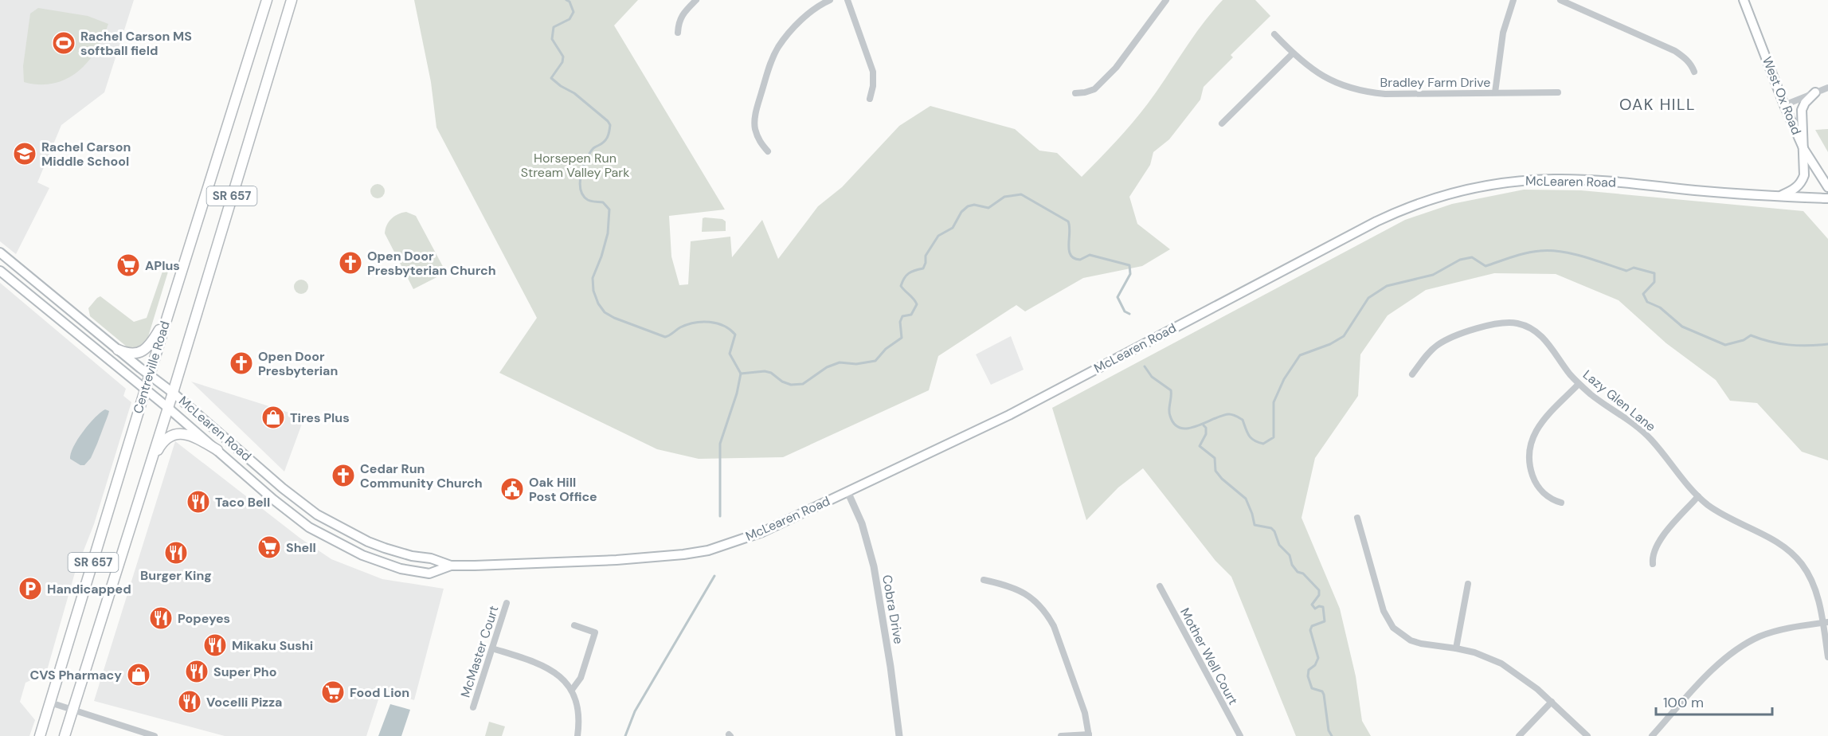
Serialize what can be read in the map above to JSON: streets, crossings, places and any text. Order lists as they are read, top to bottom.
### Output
{
  "streets": {
    "main road": [
      "West Ox Road",
      "McLearen Road",
      "SR 657",
      "Centreville Road"
    ],
    "street": [
      "Bradley Farm Drive",
      "Lazy Glen Lane",
      "Cobra Drive",
      "McMaster Court",
      "Mother Well Court"
    ]
  },
  "crossings": [
    ["McLearen Road", "SR 657"],
    ["McLearen Road", "Centreville Road"],
    ["McLearen Road", "Cobra Drive"]
  ],
  "districts": ["OAK HILL"],
  "parks": ["Horsepen Run Stream Valley Park"],
  "places": {
    "sports": ["Rachel Carson MS softball field"],
    "school or university": ["Rachel Carson Middle School"],
    "church": ["Open Door Presbyterian Church", "Open Door Presbyterian", "Cedar Run Community Church"],
    "supermarket": ["APlus", "Shell", "Food Lion"],
    "shop": ["Tires Plus", "CVS Pharmacy"],
    "public building": ["Oak Hill Post Office"],
    "restaurant": [
      "Taco Bell",
      "Burger King",
      "Popeyes",
      "Mikaku Sushi",
      "Super Pho",
      "Vocelli Pizza"
    ],
    "parking": ["Handicapped"]
  },
  "scale_bar": "100 m"
}
